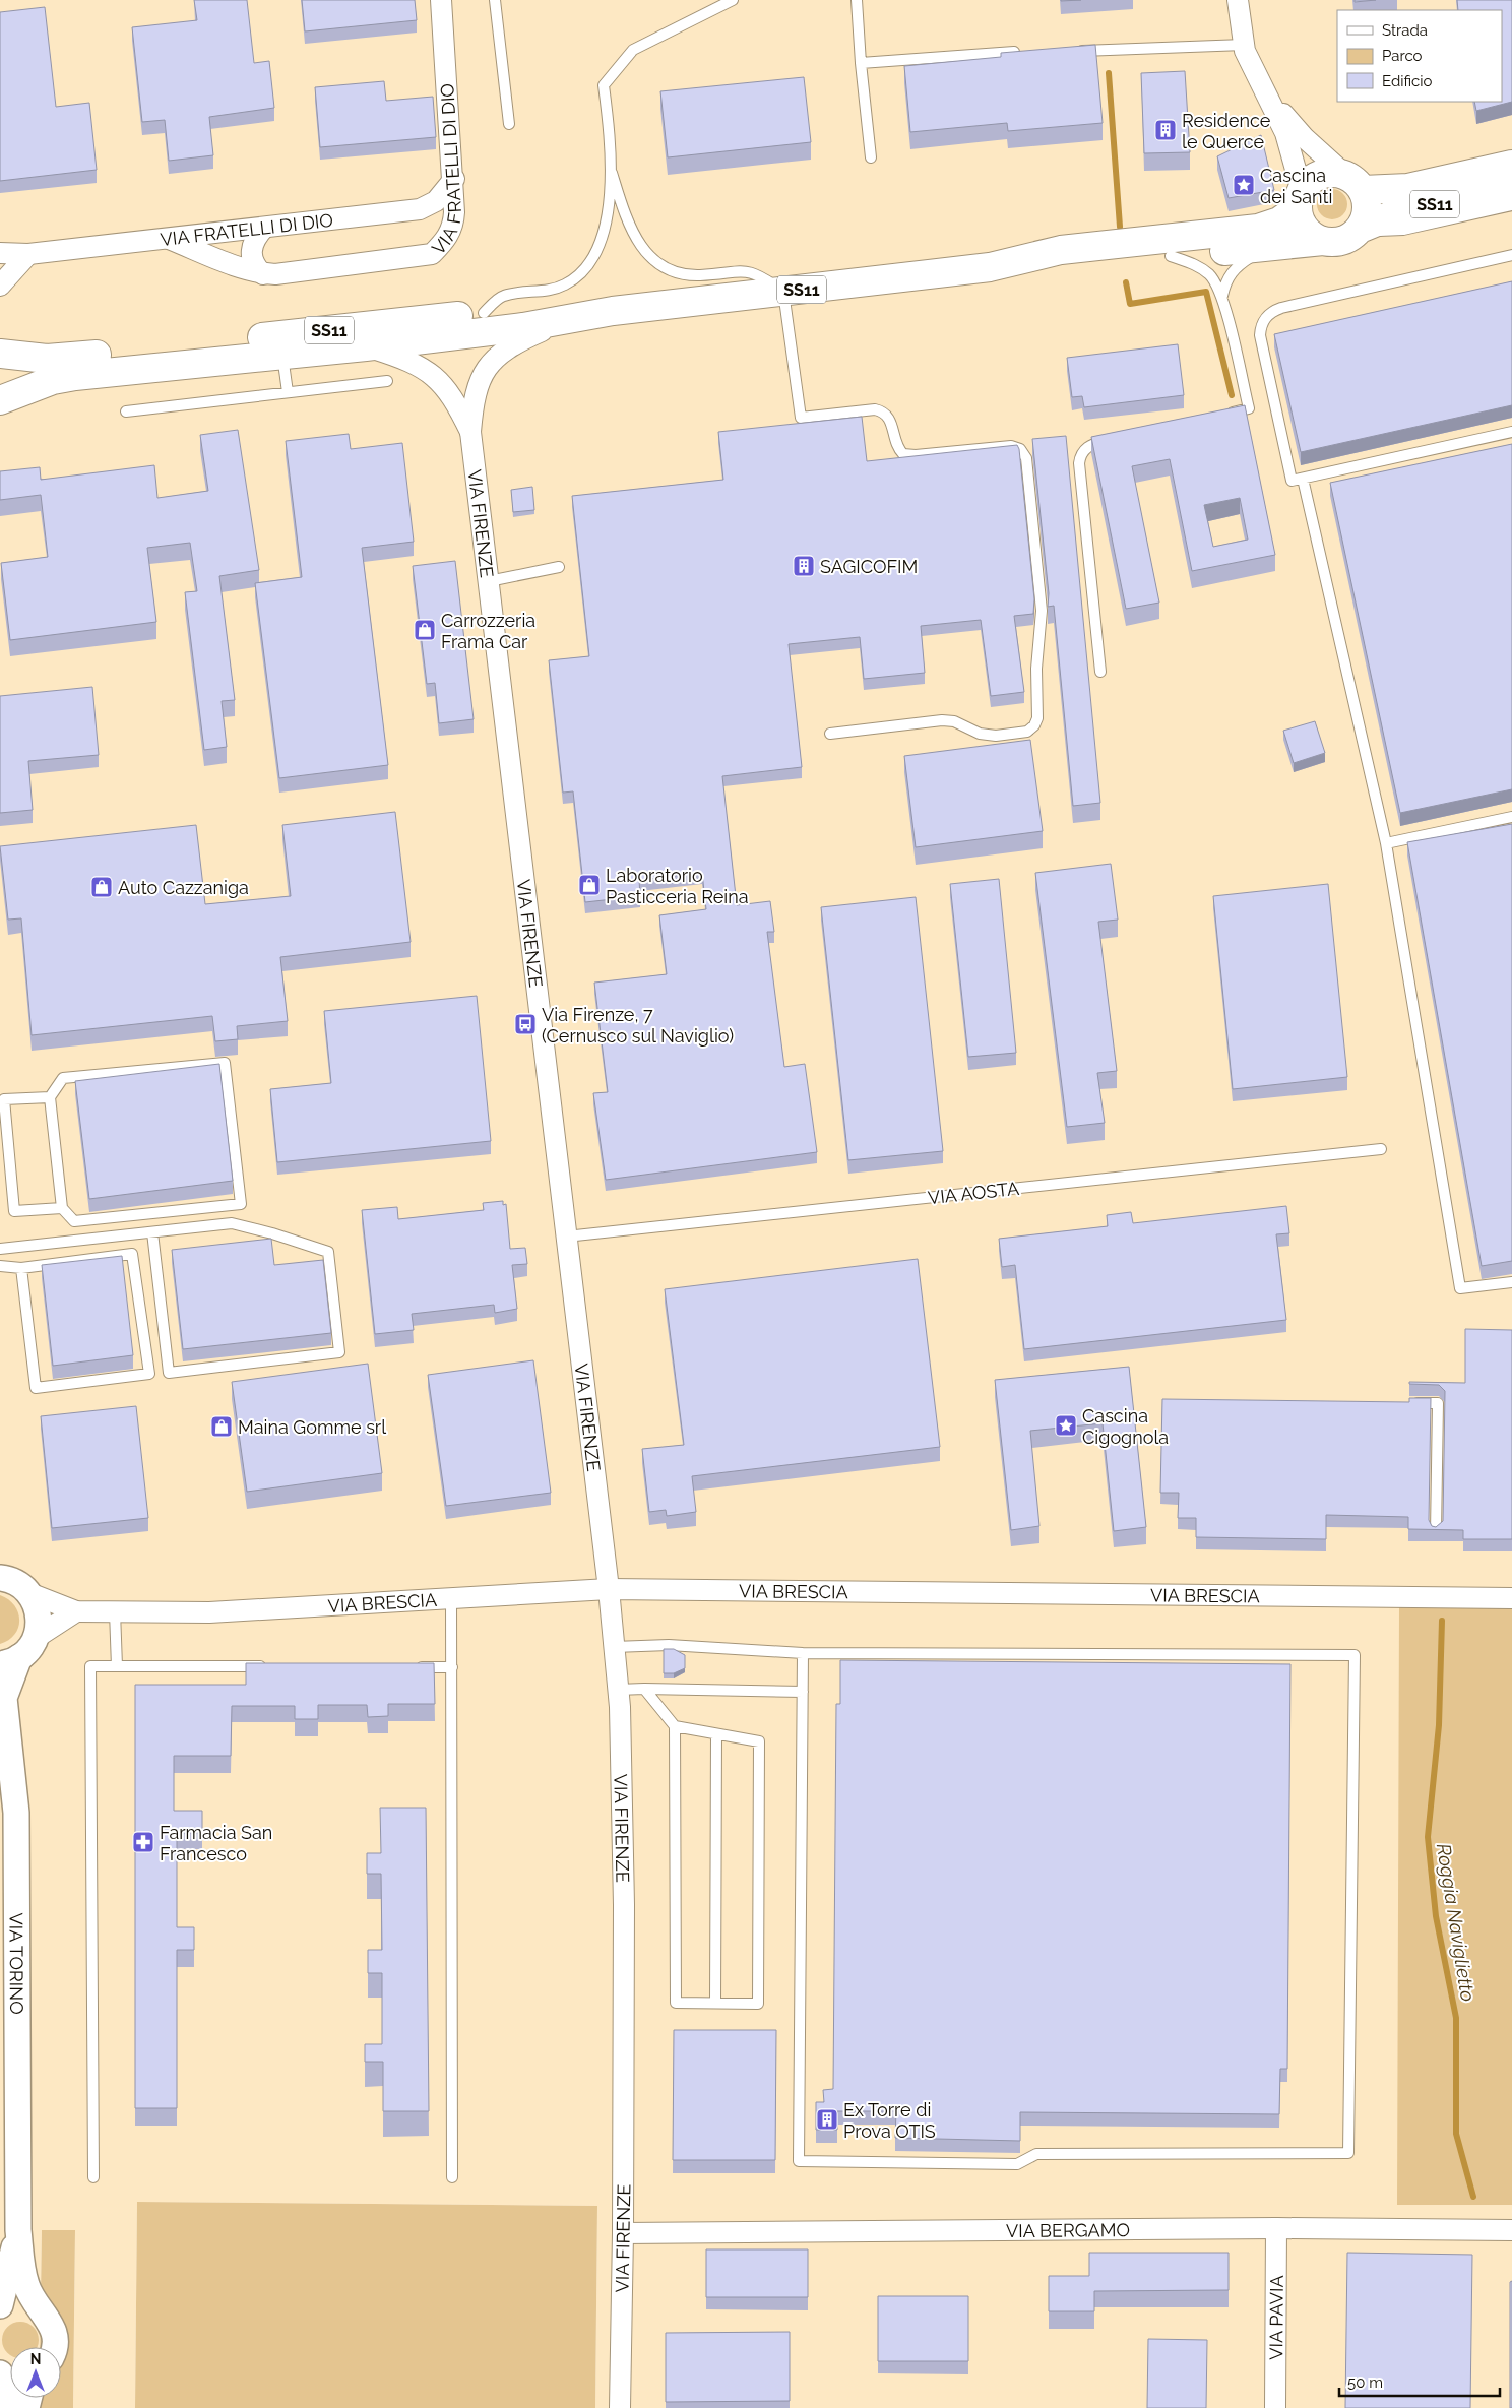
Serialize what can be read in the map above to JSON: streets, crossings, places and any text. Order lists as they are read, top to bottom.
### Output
{
  "streets": {
    "main road": ["SS11"],
    "street": [
      "VIA FRATELLI DI DIO",
      "VIA FIRENZE",
      "VIA BRESCIA",
      "VIA TORINO",
      "VIA BERGAMO",
      "VIA PAVIA"
    ],
    "lane": ["VIA AOSTA"]
  },
  "crossings": [
    ["SS11", "VIA FIRENZE"],
    ["VIA FIRENZE", "VIA AOSTA"],
    ["VIA FIRENZE", "VIA BRESCIA"],
    ["VIA FIRENZE", "VIA BERGAMO"],
    ["VIA BERGAMO", "VIA PAVIA"]
  ],
  "water": ["Roggia Naviglietto"],
  "places": {
    "building": ["Residence le Querce", "SAGICOFIM", "Ex Torre di Prova OTIS"],
    "place": ["Cascina dei Santi", "Cascina Cigognola"],
    "shop": [
      "Carrozzeria Frama Car",
      "Laboratorio Pasticceria Reina",
      "Auto Cazzaniga",
      "Maina Gomme srl"
    ],
    "bus stop": ["Via Firenze, 7 (Cernusco sul Naviglio)"],
    "pharmacy": ["Farmacia San Francesco"]
  },
  "legend": ["Strada", "Parco", "Edificio"],
  "scale_bar": "50 m",
  "north": "top"
}
